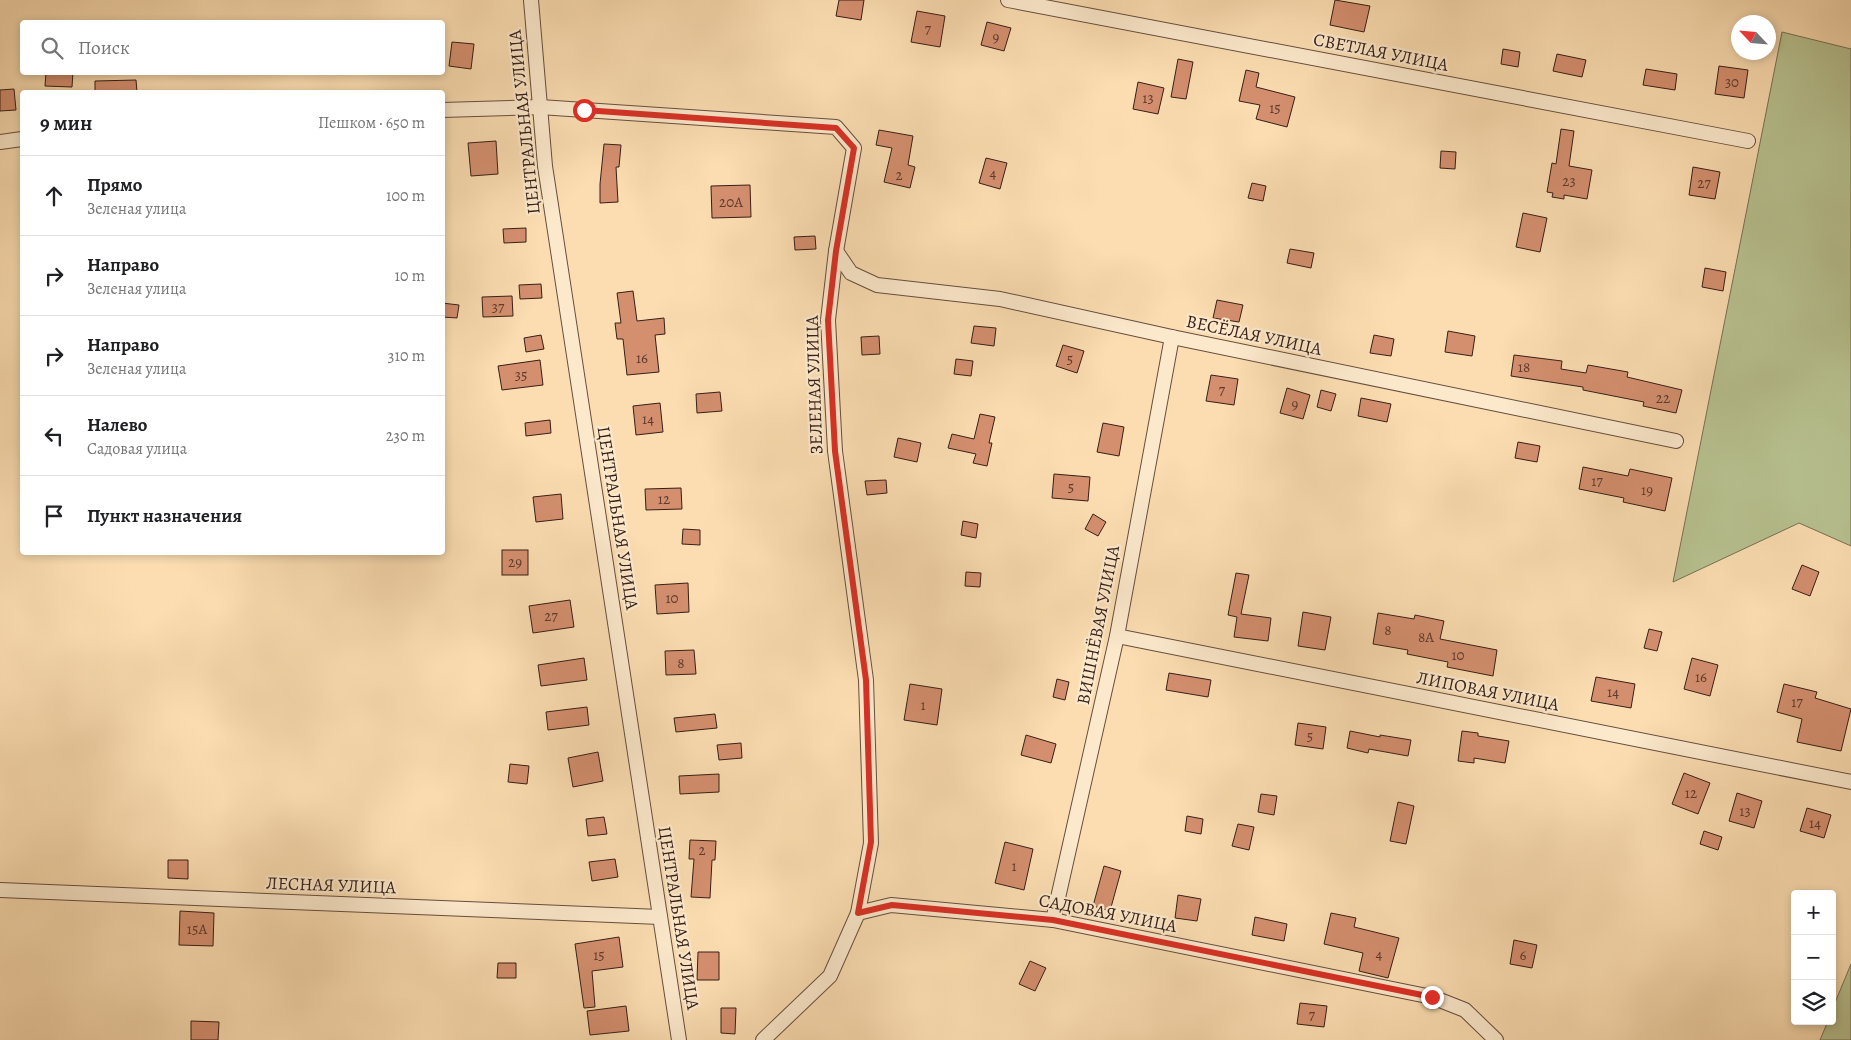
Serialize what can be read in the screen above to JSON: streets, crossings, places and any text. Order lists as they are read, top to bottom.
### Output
{
  "streets": {
    "street": [
      "СВЕТЛАЯ УЛИЦА",
      "ЦЕНТРАЛЬНАЯ УЛИЦА",
      "ВЕСЁЛАЯ УЛИЦА",
      "ЗЕЛЕНАЯ УЛИЦА",
      "ВИШНЁВАЯ УЛИЦА",
      "ЛИПОВАЯ УЛИЦА",
      "ЛЕСНАЯ УЛИЦА",
      "САДОВАЯ УЛИЦА"
    ]
  },
  "crossings": [
    ["ЦЕНТРАЛЬНАЯ УЛИЦА", "ЗЕЛЕНАЯ УЛИЦА"],
    ["ЦЕНТРАЛЬНАЯ УЛИЦА", "ЛЕСНАЯ УЛИЦА"],
    ["ВЕСЁЛАЯ УЛИЦА", "ЗЕЛЕНАЯ УЛИЦА"],
    ["ВЕСЁЛАЯ УЛИЦА", "ВИШНЁВАЯ УЛИЦА"],
    ["ЗЕЛЕНАЯ УЛИЦА", "САДОВАЯ УЛИЦА"],
    ["ВИШНЁВАЯ УЛИЦА", "ЛИПОВАЯ УЛИЦА"],
    ["ВИШНЁВАЯ УЛИЦА", "САДОВАЯ УЛИЦА"]
  ],
  "house_numbers": [
    "7",
    "9",
    "30",
    "13",
    "15",
    "4",
    "2",
    "23",
    "27",
    "20А",
    "37",
    "16",
    "5",
    "18",
    "35",
    "7",
    "22",
    "9",
    "14",
    "17",
    "5",
    "19",
    "12",
    "29",
    "10",
    "27",
    "8",
    "8А",
    "10",
    "8",
    "16",
    "14",
    "17",
    "1",
    "5",
    "12",
    "13",
    "14",
    "2",
    "1",
    "15А",
    "4",
    "15",
    "6",
    "7"
  ],
  "north": "top left",
  "page": {
    "search": "Поиск",
    "heading": ["9 мин", "Пешком · 650 m"],
    "list": [
      ["Прямо", "Зеленая улица", "100 m"],
      ["Направо", "Зеленая улица", "10 m"],
      ["Направо", "Зеленая улица", "310 m"],
      ["Налево", "Садовая улица", "230 m"],
      "Пункт назначения"
    ],
    "map_buttons": ["+", "−"]
  }
}
